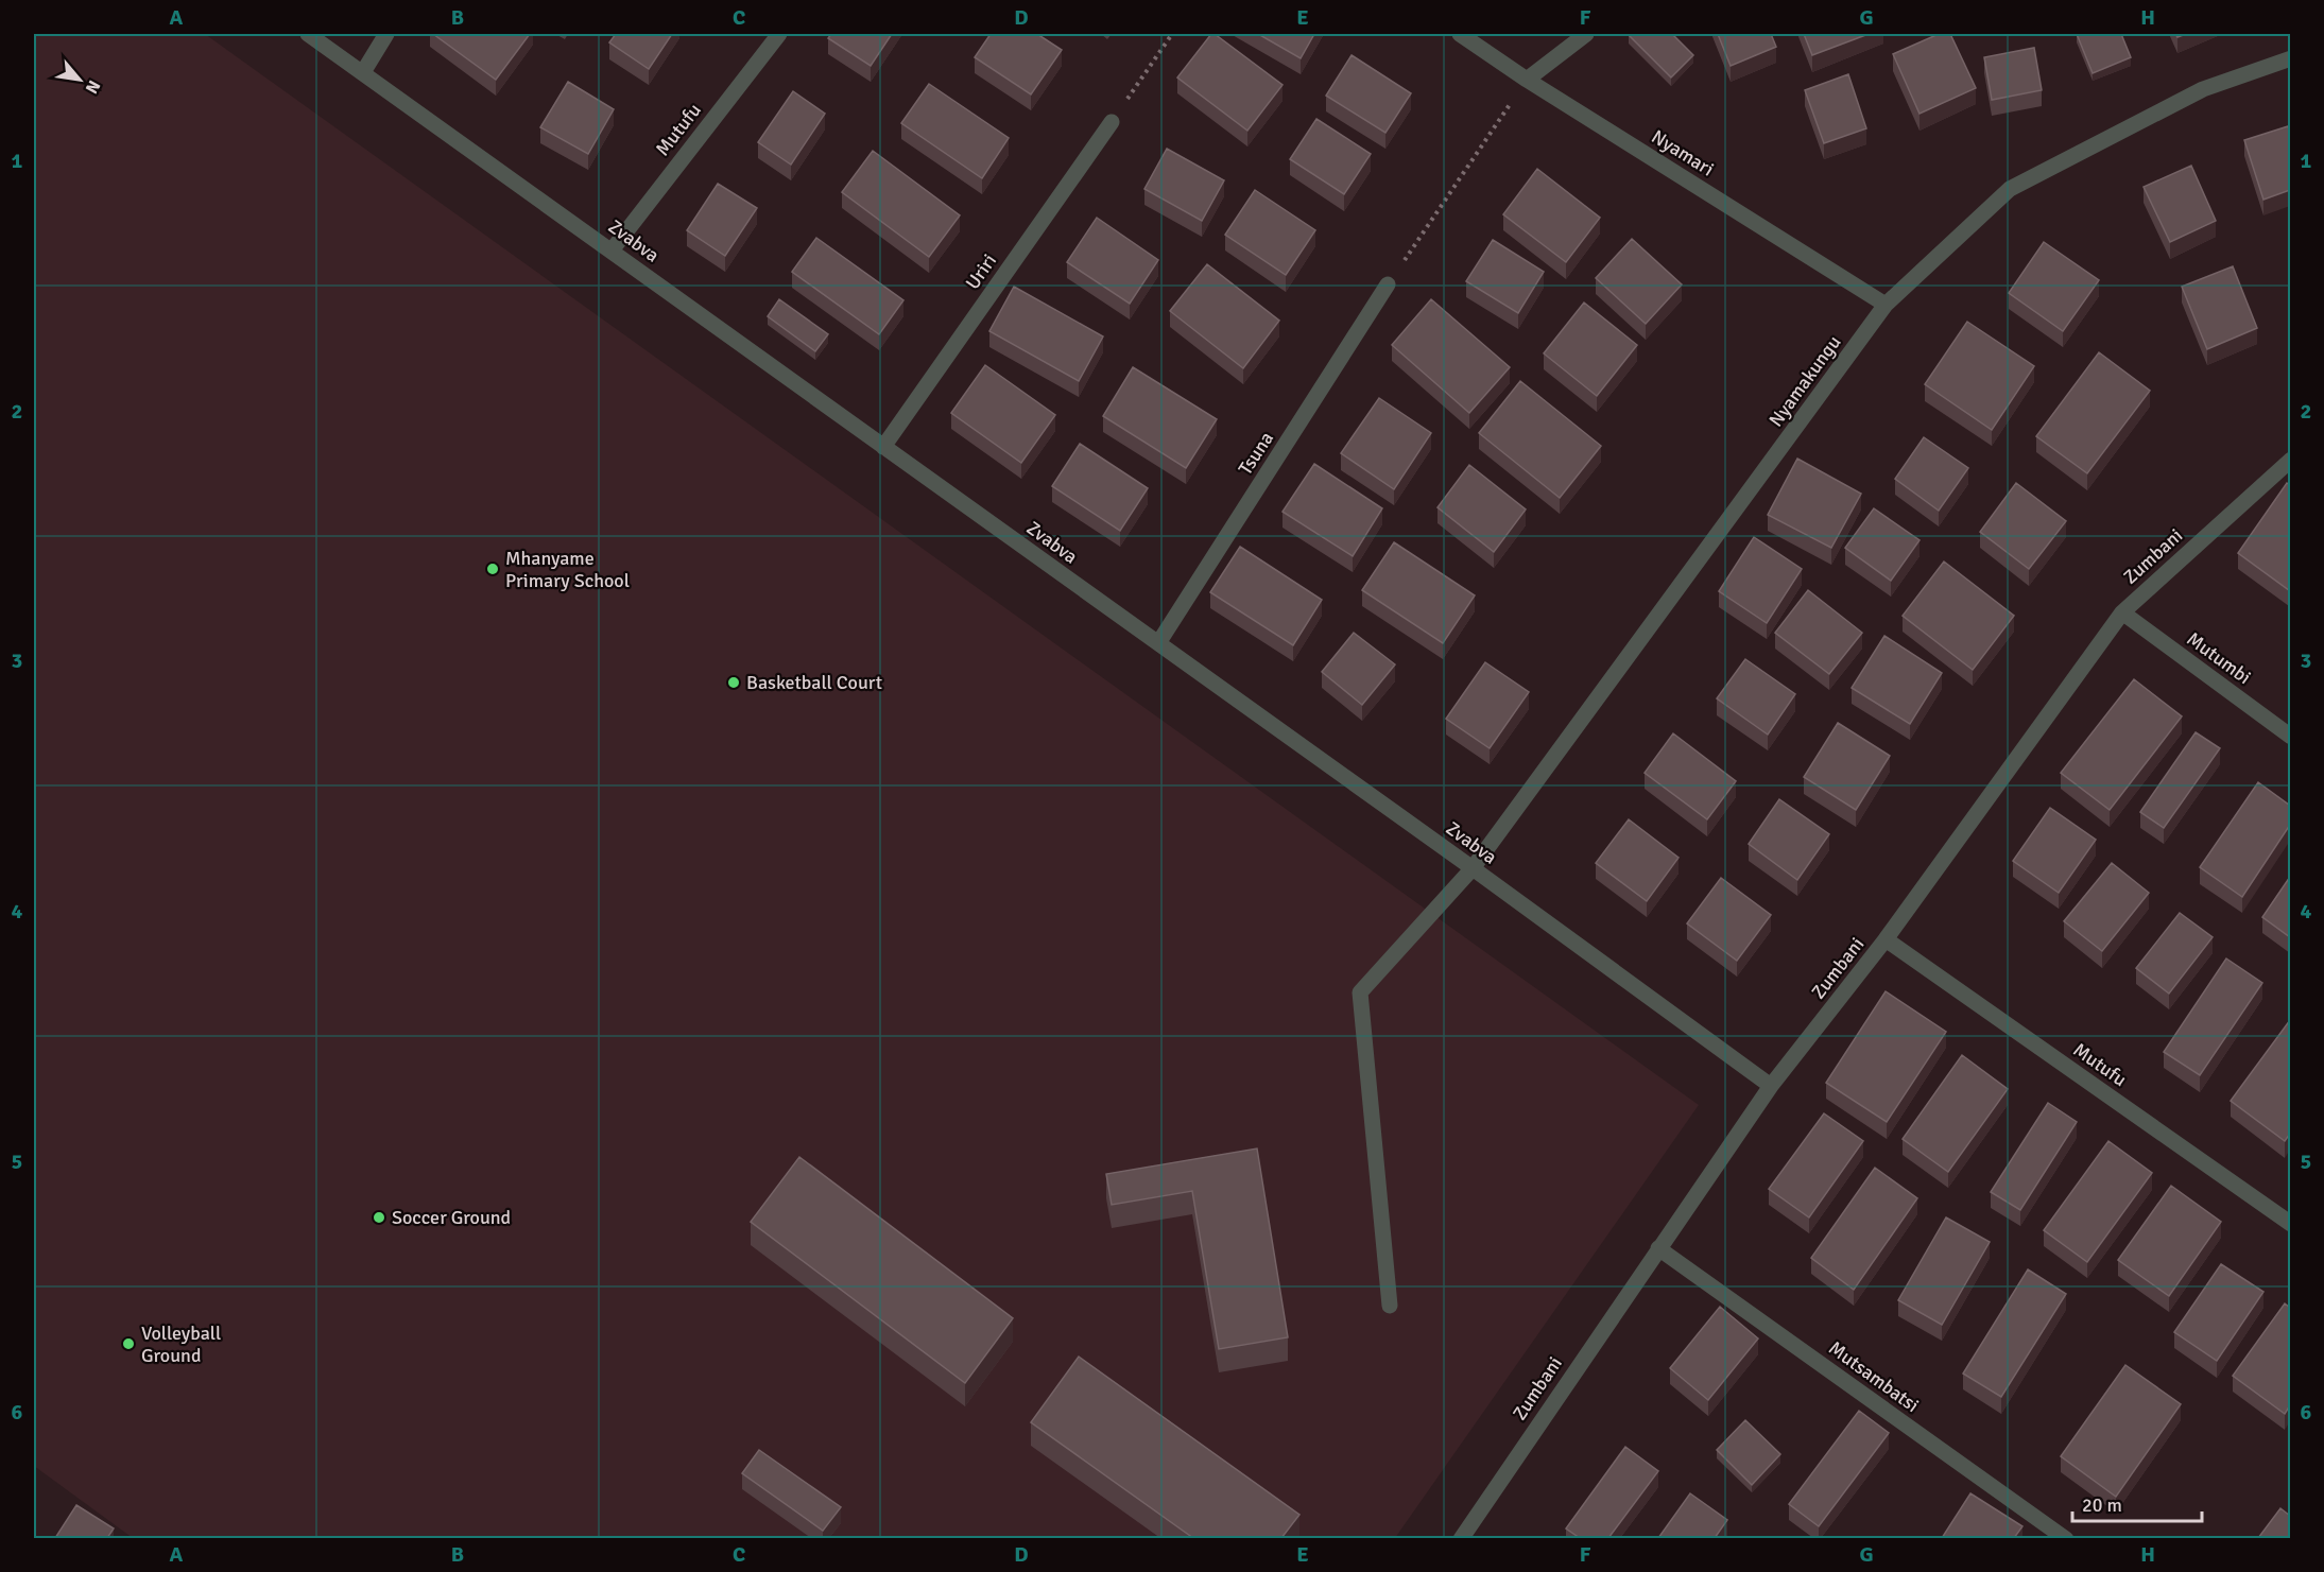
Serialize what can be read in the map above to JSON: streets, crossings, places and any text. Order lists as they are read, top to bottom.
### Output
{
  "streets": {
    "street": [
      "Mutufu",
      "Nyamari",
      "Zvabva",
      "Uriri",
      "Nyamakungu",
      "Tsuna",
      "Zumbani",
      "Mutumbi",
      "Mutsambatsi"
    ]
  },
  "crossings": [
    ["Mutufu", "Zvabva"],
    ["Mutufu", "Zumbani"],
    ["Nyamari", "Nyamakungu"],
    ["Zvabva", "Uriri"],
    ["Zvabva", "Nyamakungu"],
    ["Zvabva", "Tsuna"],
    ["Zvabva", "Zumbani"],
    ["Zumbani", "Mutumbi"],
    ["Zumbani", "Mutsambatsi"]
  ],
  "places": [
    "Mhanyame Primary School",
    "Basketball Court",
    "Soccer Ground",
    "Volleyball Ground"
  ],
  "scale_bar": "20 m",
  "north": "bottom right",
  "grid": {
    "columns": [
      "A",
      "B",
      "C",
      "D",
      "E",
      "F",
      "G",
      "H"
    ],
    "rows": [
      "1",
      "2",
      "3",
      "4",
      "5",
      "6"
    ]
  }
}
